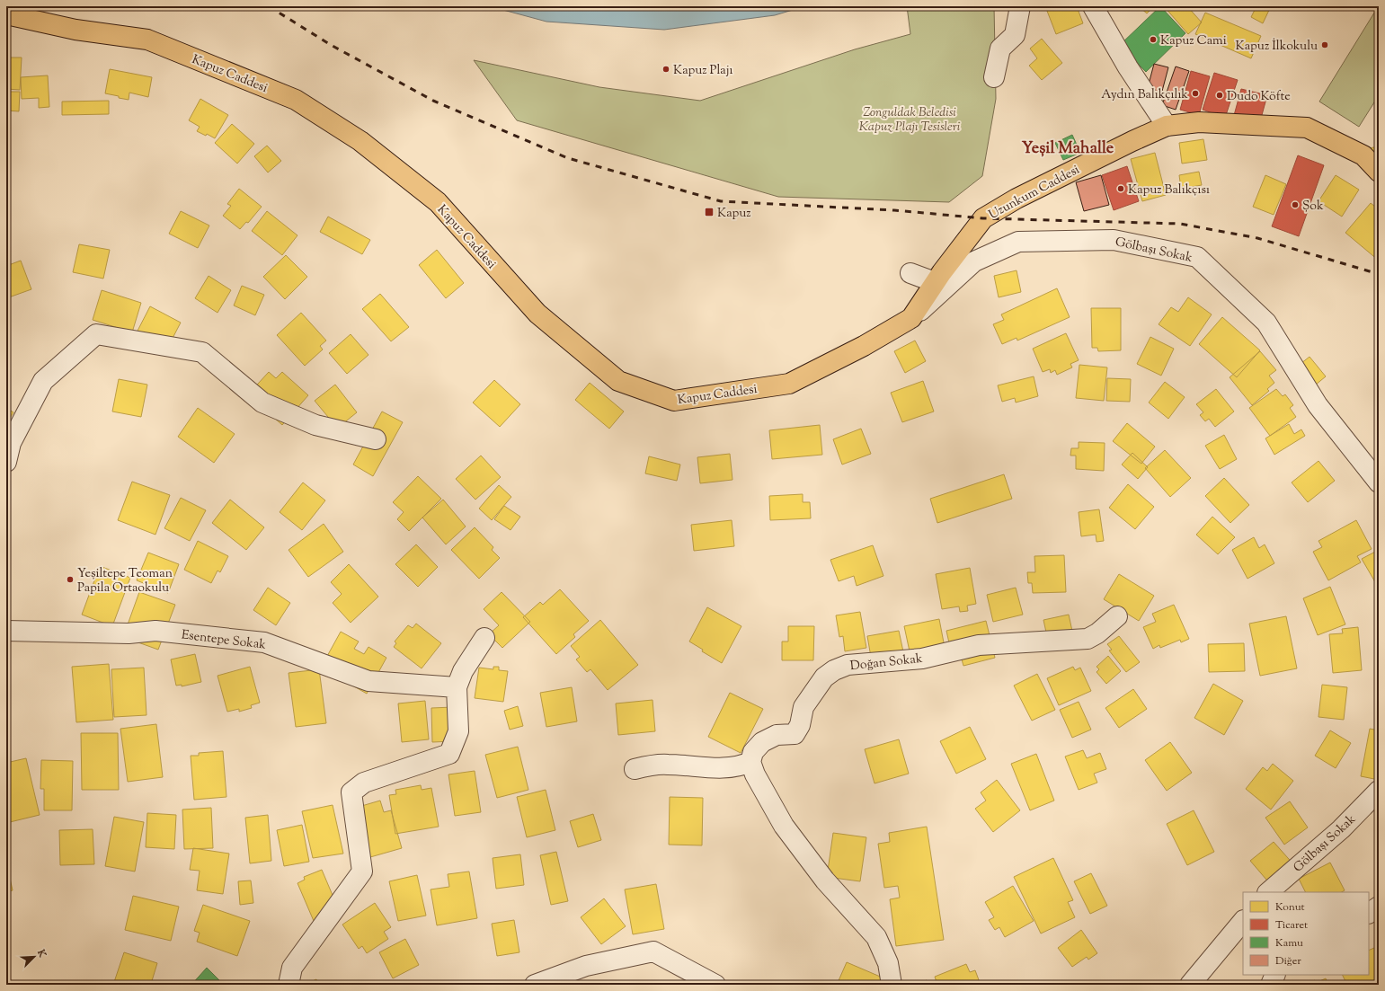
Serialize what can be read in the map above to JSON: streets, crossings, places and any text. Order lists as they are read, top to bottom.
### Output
{
  "streets": {
    "main road": ["Kapuz Caddesi", "Uzunkum Caddesi"],
    "street": ["Gölbaşı Sokak", "Esentepe Sokak", "Doğan Sokak"]
  },
  "crossings": [
    ["Kapuz Caddesi", "Uzunkum Caddesi"],
    ["Kapuz Caddesi", "Gölbaşı Sokak"],
    ["Uzunkum Caddesi", "Gölbaşı Sokak"]
  ],
  "districts": ["Yeşil Mahalle"],
  "parks": ["Zonguldak Beledisi Kapuz Plajı Tesisleri"],
  "places": {
    "other": [
      "Kapuz Cami",
      "Kapuz İlkokulu",
      "Kapuz Plajı",
      "Aydın Balıkçılık",
      "Dudo Köfte",
      "Kapuz Balıkçısı",
      "Şok",
      "Yeşiltepe Teoman Papila Ortaokulu"
    ],
    "transit": ["Kapuz"]
  },
  "legend": [
    "Konut",
    "Ticaret",
    "Kamu",
    "Diğer"
  ],
  "north": "top right"
}
